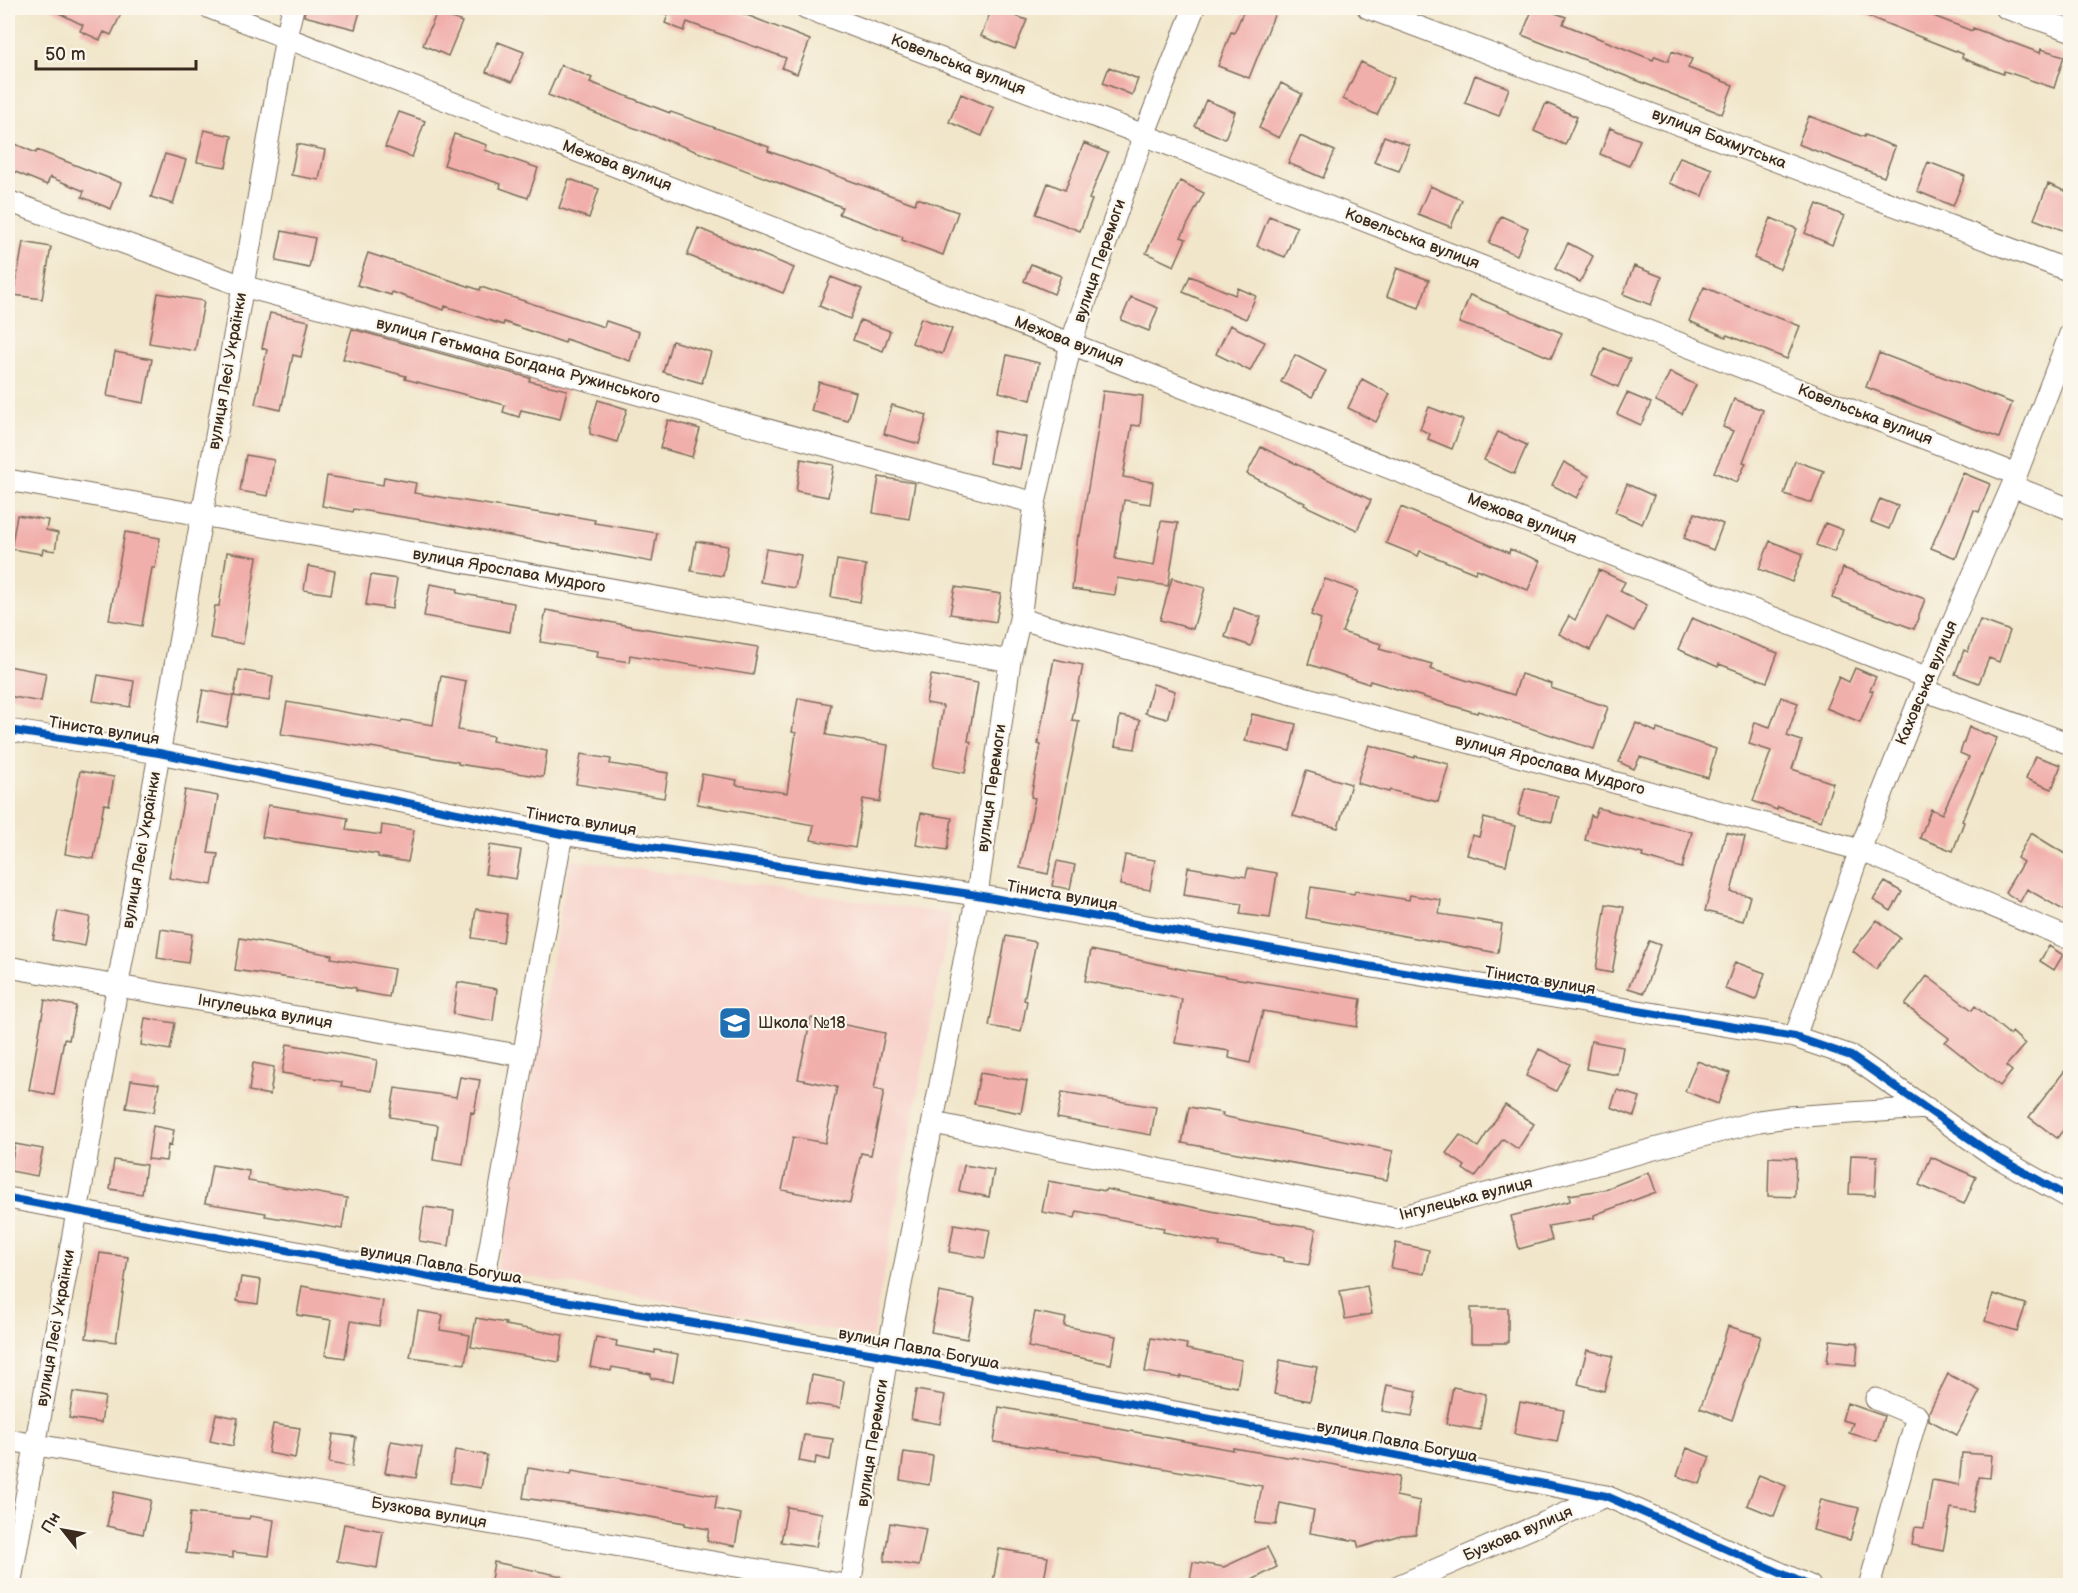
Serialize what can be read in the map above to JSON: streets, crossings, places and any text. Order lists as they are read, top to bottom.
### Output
{
  "streets": {
    "street": [
      "Ковельська вулиця",
      "вулиця Бахмутська",
      "Межова вулиця",
      "вулиця Перемоги",
      "вулиця Гетьмана Богдана Ружинського",
      "вулиця Лесі Українки",
      "вулиця Ярослава Мудрого",
      "Каховська вулиця",
      "Тіниста вулиця",
      "Інгулецька вулиця",
      "вулиця Павла Богуша",
      "Бузкова вулиця"
    ]
  },
  "crossings": [
    ["Ковельська вулиця", "вулиця Перемоги"],
    ["Ковельська вулиця", "Каховська вулиця"],
    ["Межова вулиця", "вулиця Перемоги"],
    ["Межова вулиця", "вулиця Лесі Українки"],
    ["Межова вулиця", "Каховська вулиця"],
    ["вулиця Перемоги", "вулиця Гетьмана Богдана Ружинського"],
    ["вулиця Перемоги", "вулиця Ярослава Мудрого"],
    ["вулиця Перемоги", "Тіниста вулиця"],
    ["вулиця Перемоги", "Інгулецька вулиця"],
    ["вулиця Перемоги", "вулиця Павла Богуша"],
    ["вулиця Перемоги", "Бузкова вулиця"],
    ["вулиця Гетьмана Богдана Ружинського", "вулиця Лесі Українки"],
    ["вулиця Лесі Українки", "вулиця Ярослава Мудрого"],
    ["вулиця Лесі Українки", "Тіниста вулиця"],
    ["вулиця Лесі Українки", "Інгулецька вулиця"],
    ["вулиця Лесі Українки", "вулиця Павла Богуша"],
    ["вулиця Лесі Українки", "Бузкова вулиця"],
    ["вулиця Ярослава Мудрого", "Каховська вулиця"],
    ["Каховська вулиця", "Тіниста вулиця"],
    ["Тіниста вулиця", "Інгулецька вулиця"],
    ["вулиця Павла Богуша", "Бузкова вулиця"]
  ],
  "places": {
    "school or university": ["Школа №18"]
  },
  "scale_bar": "50 m",
  "north": "top left"
}
